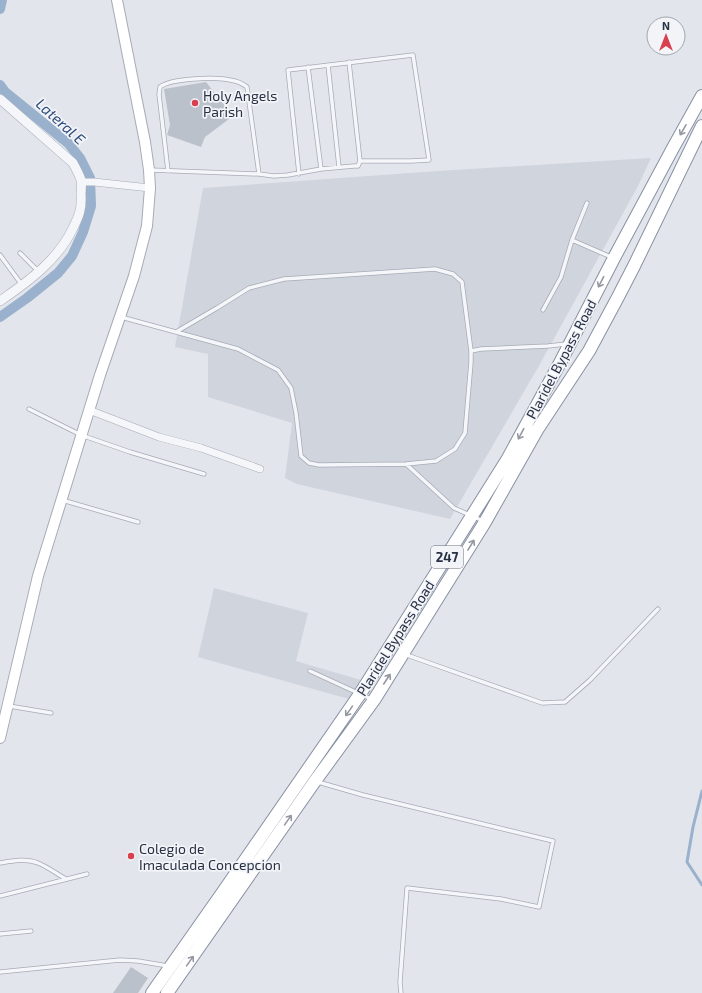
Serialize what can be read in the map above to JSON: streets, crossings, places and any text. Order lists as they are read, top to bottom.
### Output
{
  "streets": {
    "highway": ["Plaridel Bypass Road", "247"]
  },
  "water": ["Lateral E"],
  "places": ["Holy Angels Parish", "Colegio de Imaculada Concepcion"],
  "north": "top"
}
